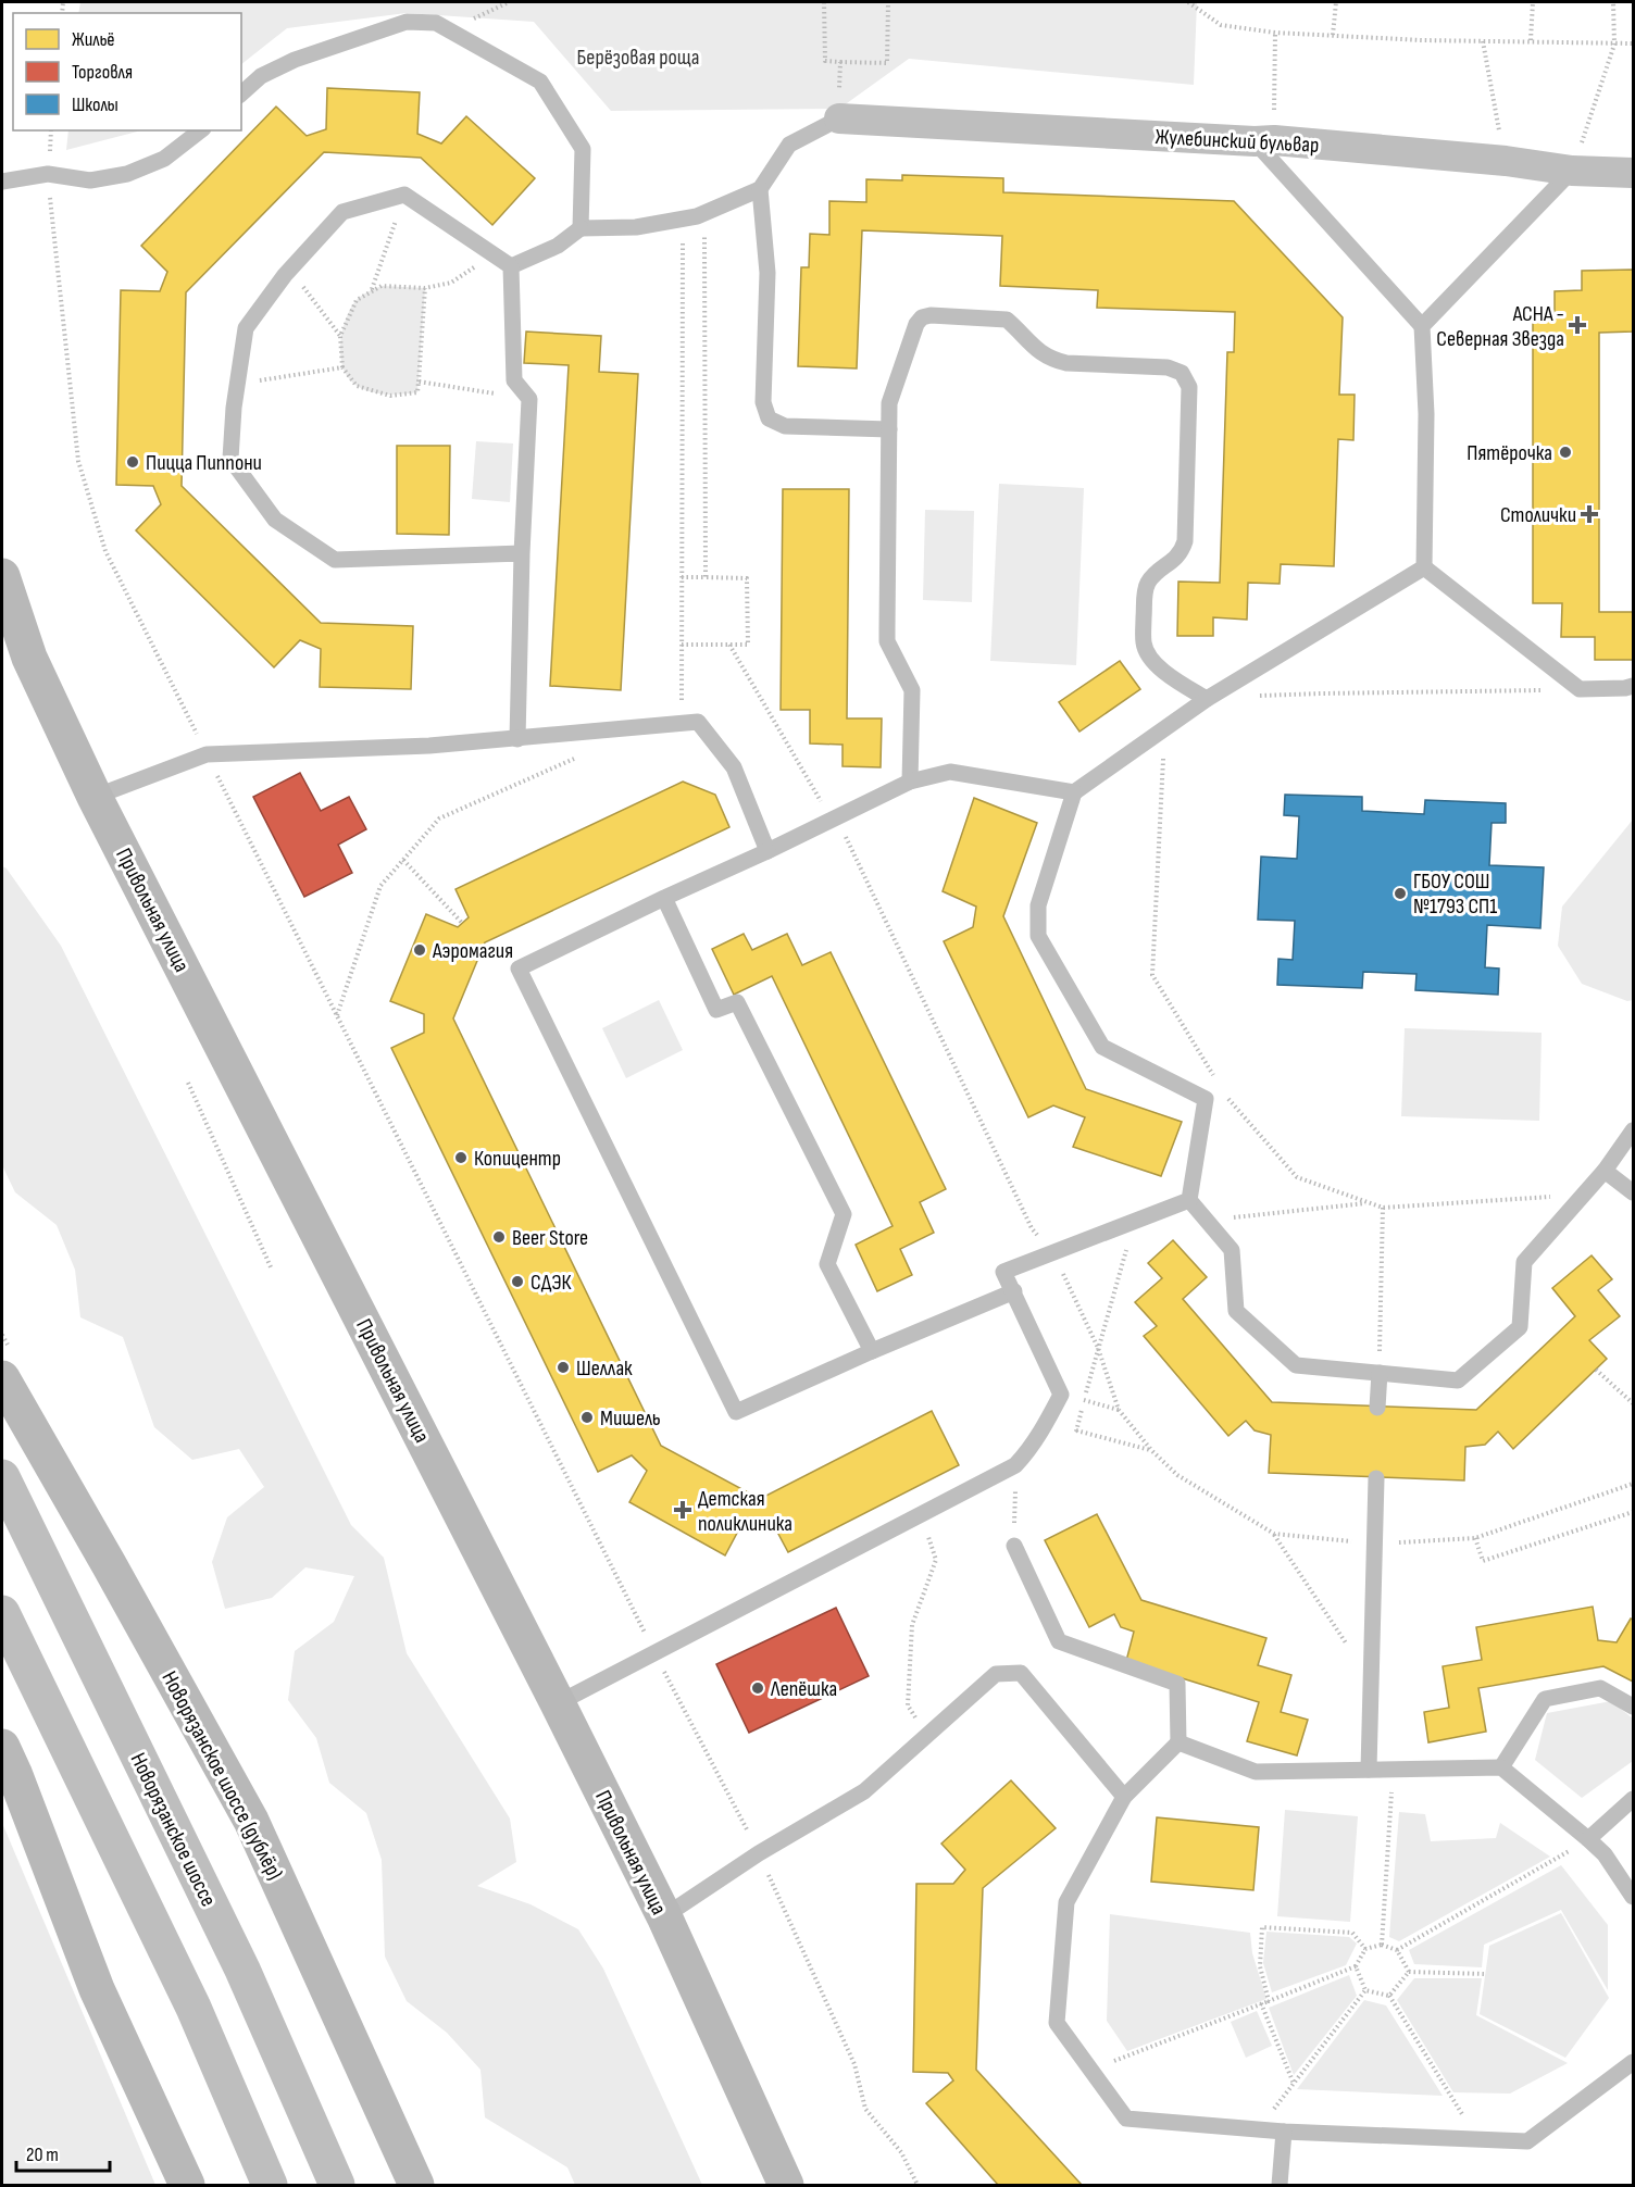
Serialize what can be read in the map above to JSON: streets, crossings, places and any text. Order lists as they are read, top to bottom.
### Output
{
  "streets": {
    "highway": ["Новорязанское шоссе"],
    "main road": ["Привольная улица", "Новорязанское шоссе (дублёр)"],
    "street": ["Жулебинский бульвар"]
  },
  "parks": ["Берёзовая роща"],
  "places": {
    "health": ["АСНА - Северная Звезда", "Столички", "Детская поликлиника"],
    "other": [
      "Пятёрочка",
      "Пицца Пиппони",
      "ГБОУ СОШ №1793 СП1",
      "Аэромагия",
      "Копицентр",
      "Beer Store",
      "СДЭК",
      "Шеллак",
      "Мишель",
      "Лепёшка"
    ]
  },
  "legend": ["Жильё", "Торговля", "Школы"],
  "scale_bar": "20 m"
}
